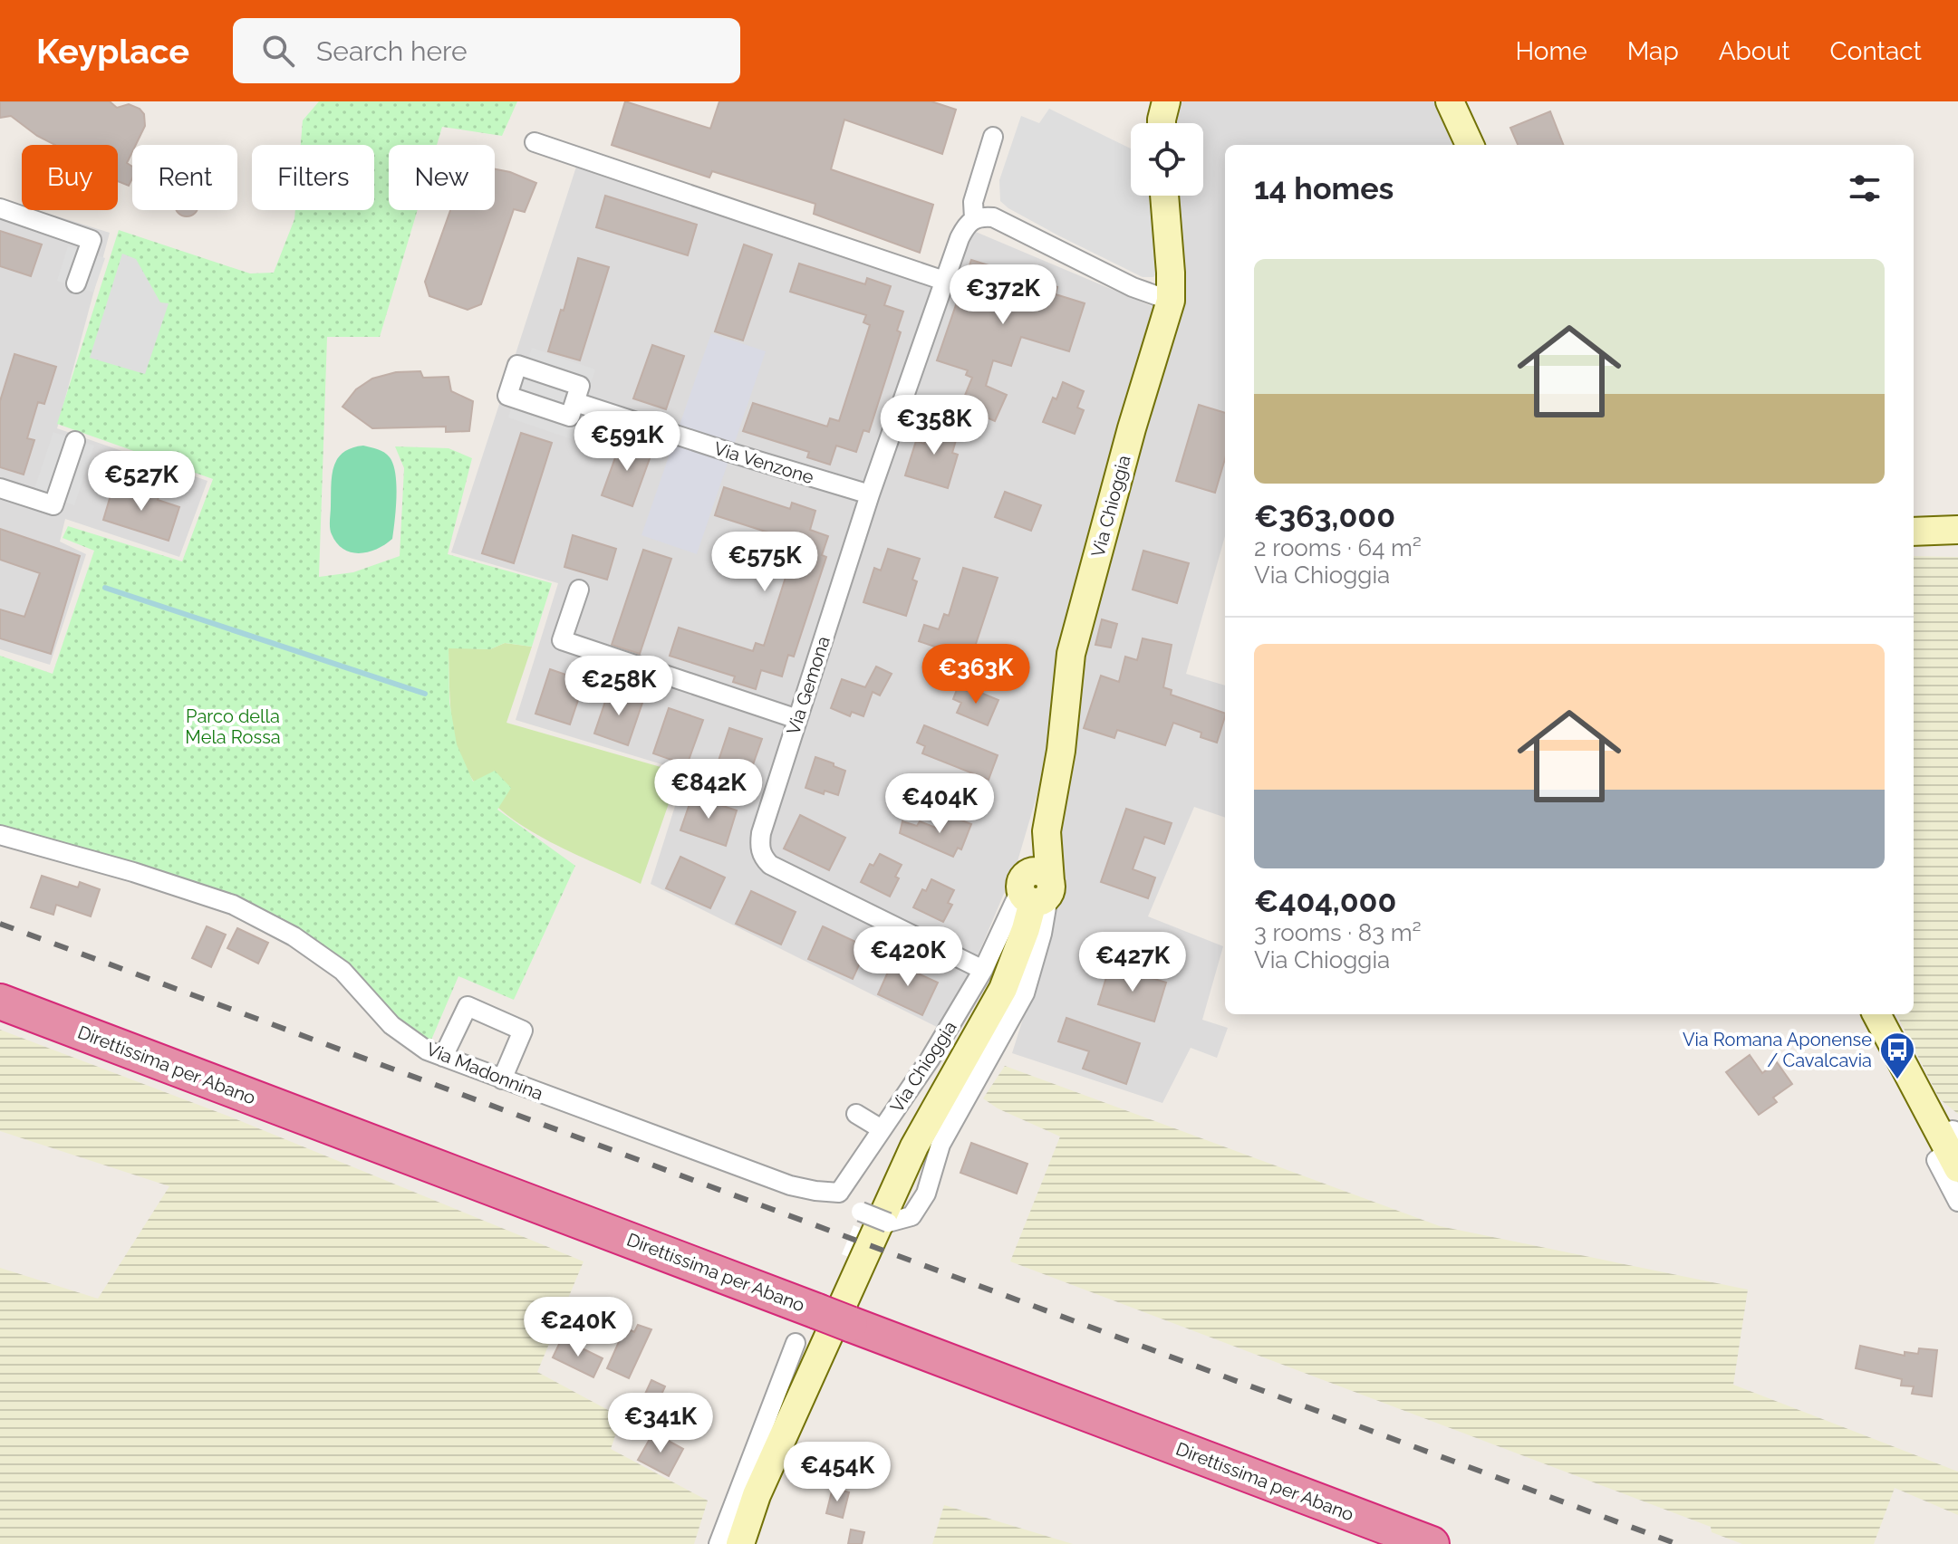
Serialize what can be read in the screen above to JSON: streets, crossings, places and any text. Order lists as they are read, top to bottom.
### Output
{
  "streets": {
    "highway": ["Direttissima per Abano"],
    "street": [
      "Via Venzone",
      "Via Chioggia",
      "Via Gemona",
      "Via Madonnina"
    ]
  },
  "crossings": [
    ["Via Venzone", "Via Gemona"],
    ["Via Chioggia", "Via Gemona"],
    ["Via Chioggia", "Via Madonnina"]
  ],
  "parks": ["Parco della Mela Rossa"],
  "places": {
    "bus stop": ["Via Romana Aponense / Cavalcavia"]
  },
  "page": {
    "header": "Keyplace",
    "search": "Search here",
    "nav": [
      "Home",
      "Map",
      "About",
      "Contact"
    ],
    "chip": [
      "Buy",
      "Rent",
      "Filters",
      "New"
    ],
    "heading": "14 homes",
    "list": [
      {
        "name": "€363,000",
        "note": "2 rooms · 64 m² · Via Chioggia"
      },
      {
        "name": "€404,000",
        "note": "3 rooms · 83 m² · Via Chioggia"
      }
    ],
    "price": [
      "€372K",
      "€358K",
      "€591K",
      "€527K",
      "€575K",
      "€363K",
      "€258K",
      "€842K",
      "€404K",
      "€420K",
      "€427K",
      "€240K",
      "€341K",
      "€454K"
    ]
  }
}
